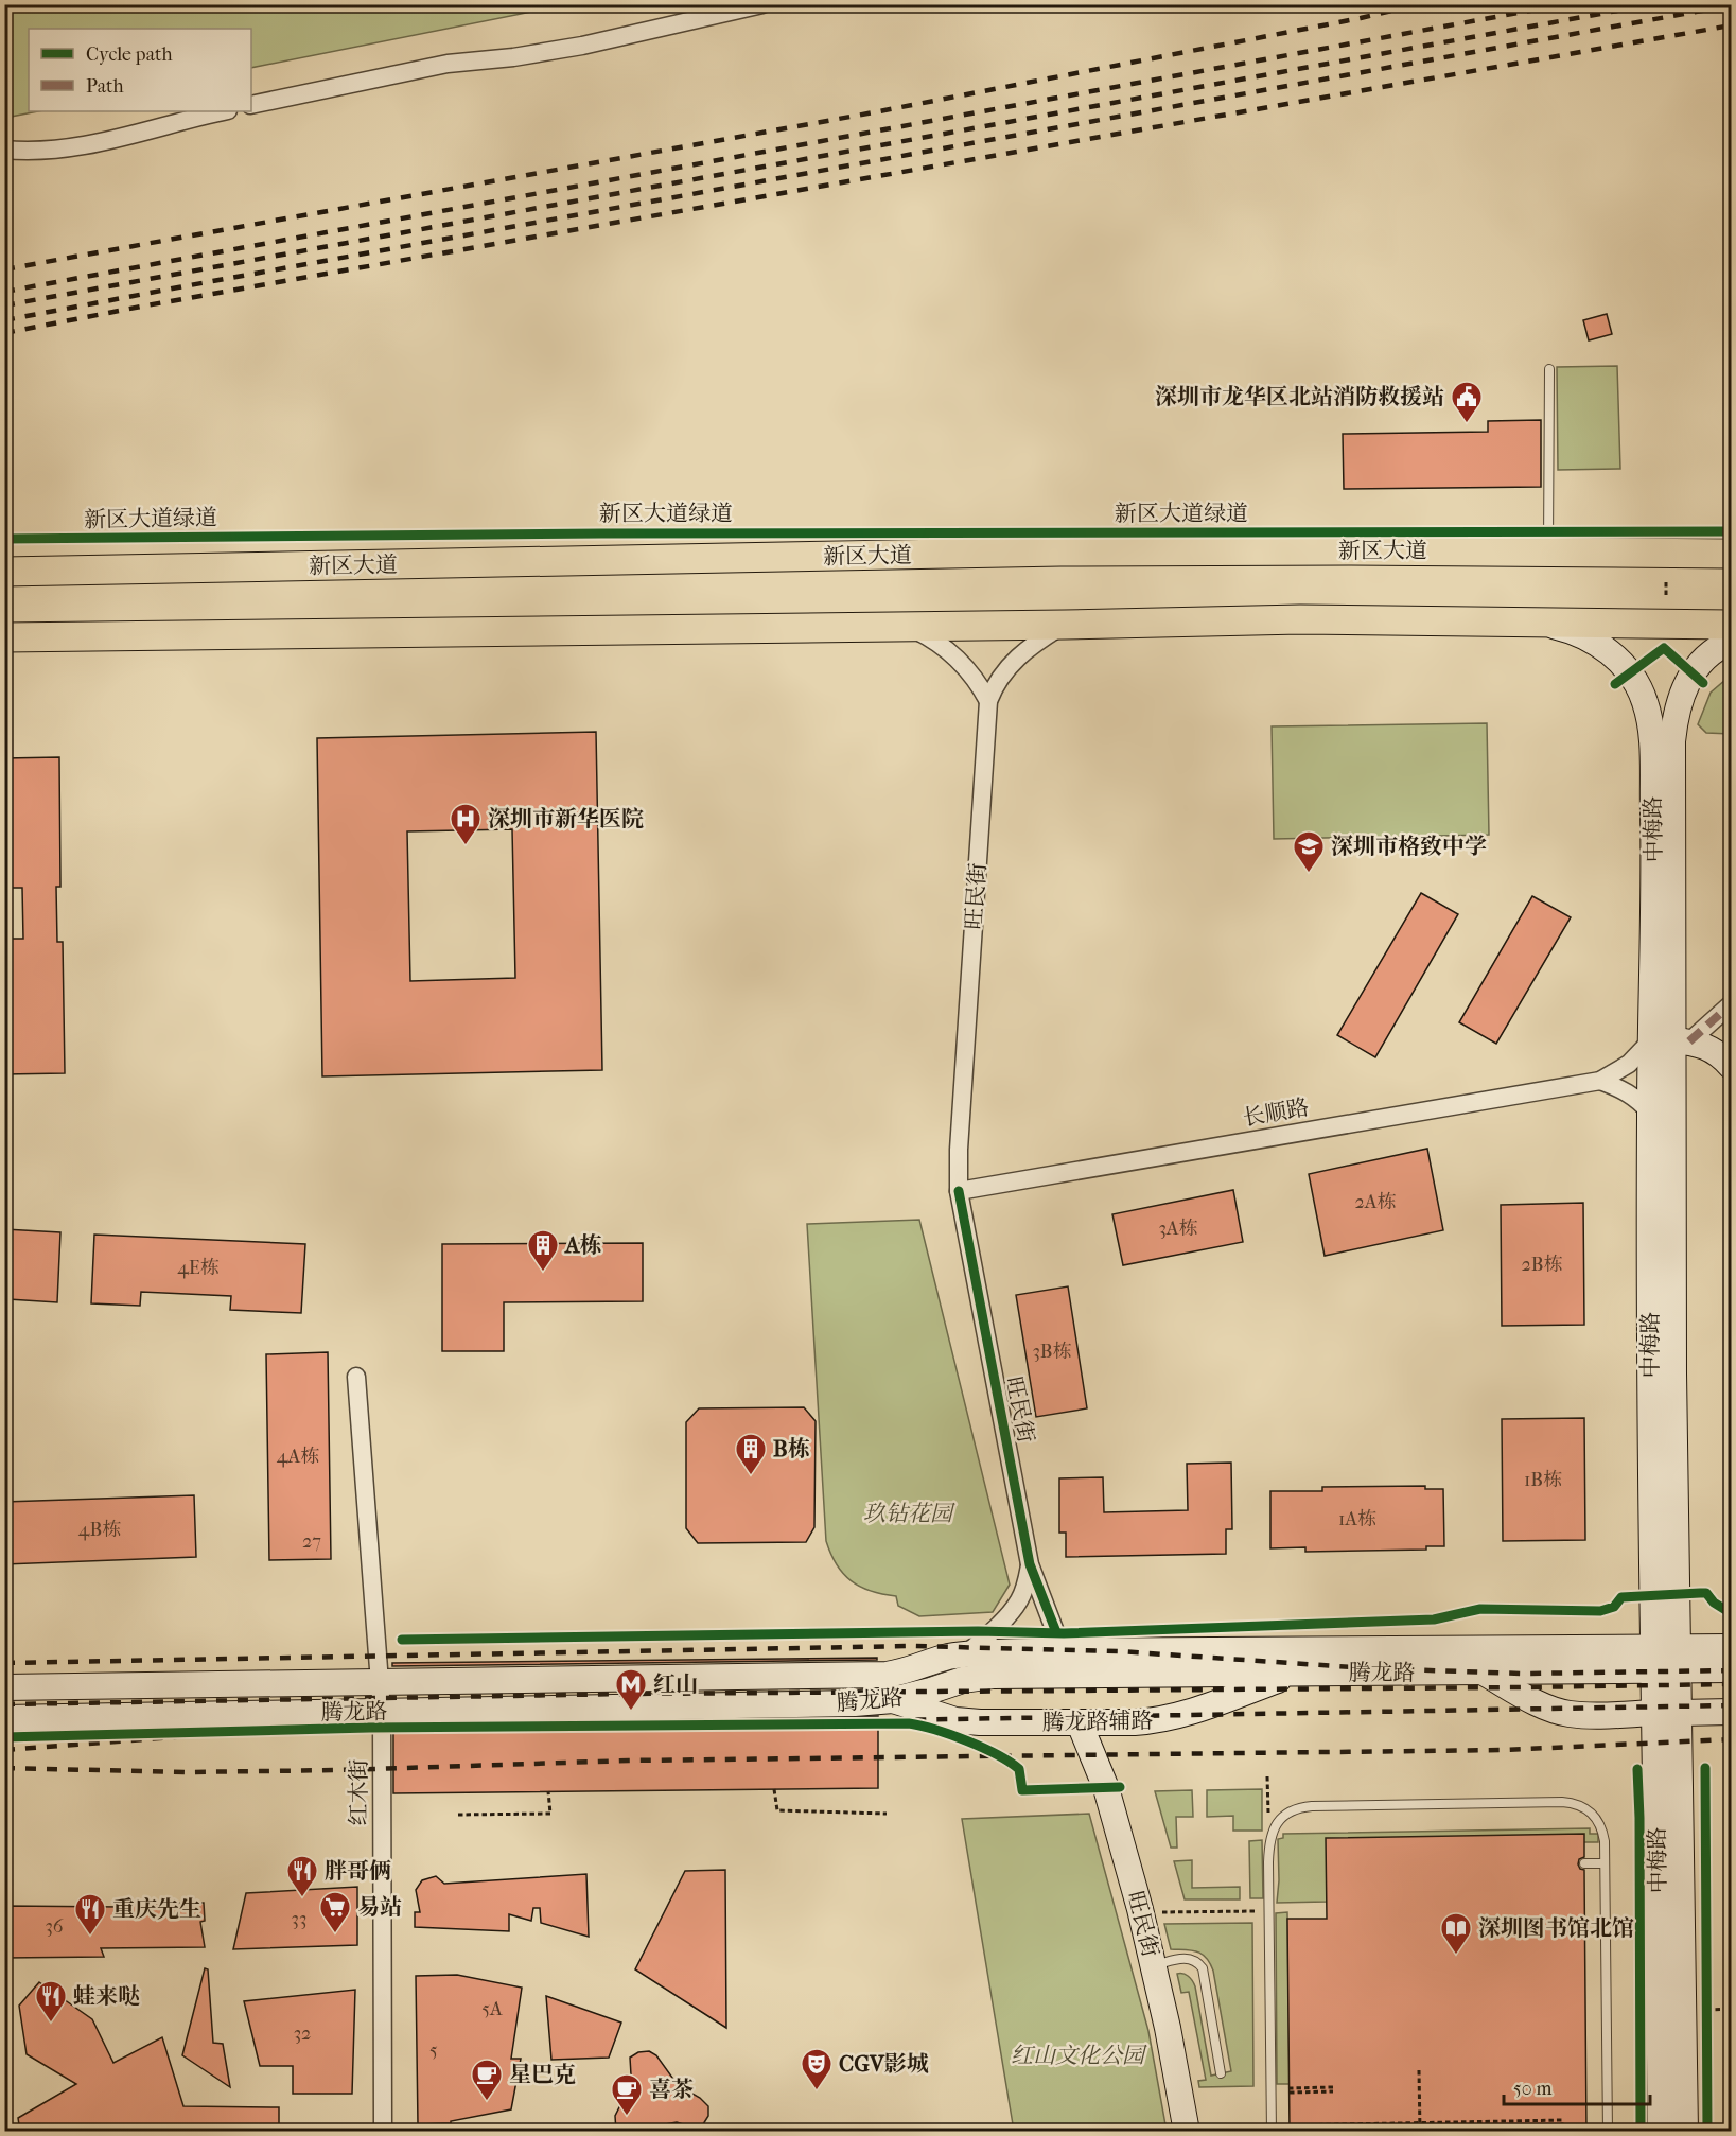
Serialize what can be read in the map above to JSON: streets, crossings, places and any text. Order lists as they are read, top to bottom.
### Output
{
  "streets": {
    "main road": [
      "新区大道",
      "中梅路",
      "旺民街",
      "腾龙路",
      "腾龙路辅路"
    ],
    "street": ["长顺路", "红木街"],
    "cycle path": ["新区大道绿道"]
  },
  "crossings": [
    ["中梅路", "腾龙路"],
    ["旺民街", "长顺路"],
    ["旺民街", "腾龙路"],
    ["旺民街", "腾龙路辅路"],
    ["腾龙路", "腾龙路辅路"],
    ["腾龙路", "红木街"]
  ],
  "parks": ["玖钻花园", "红山文化公园"],
  "places": {
    "public building": ["深圳市龙华区北站消防救援站"],
    "hospital": ["深圳市新华医院"],
    "school or university": ["深圳市格致中学"],
    "building": ["A栋", "B栋"],
    "metro station": ["红山"],
    "restaurant": ["胖哥俩", "重庆先生", "蛙来哒"],
    "supermarket": ["易站"],
    "library": ["深圳图书馆北馆"],
    "theatre": ["CGV影城"],
    "cafe": ["星巴克", "喜茶"]
  },
  "house_numbers": [
    "2A栋",
    "3A栋",
    "2B栋",
    "4E栋",
    "3B栋",
    "4A栋",
    "1B栋",
    "1A栋",
    "4B栋",
    "27",
    "33",
    "36",
    "5A",
    "32",
    "5"
  ],
  "legend": ["Cycle path", "Path"],
  "scale_bar": "50 m"
}
